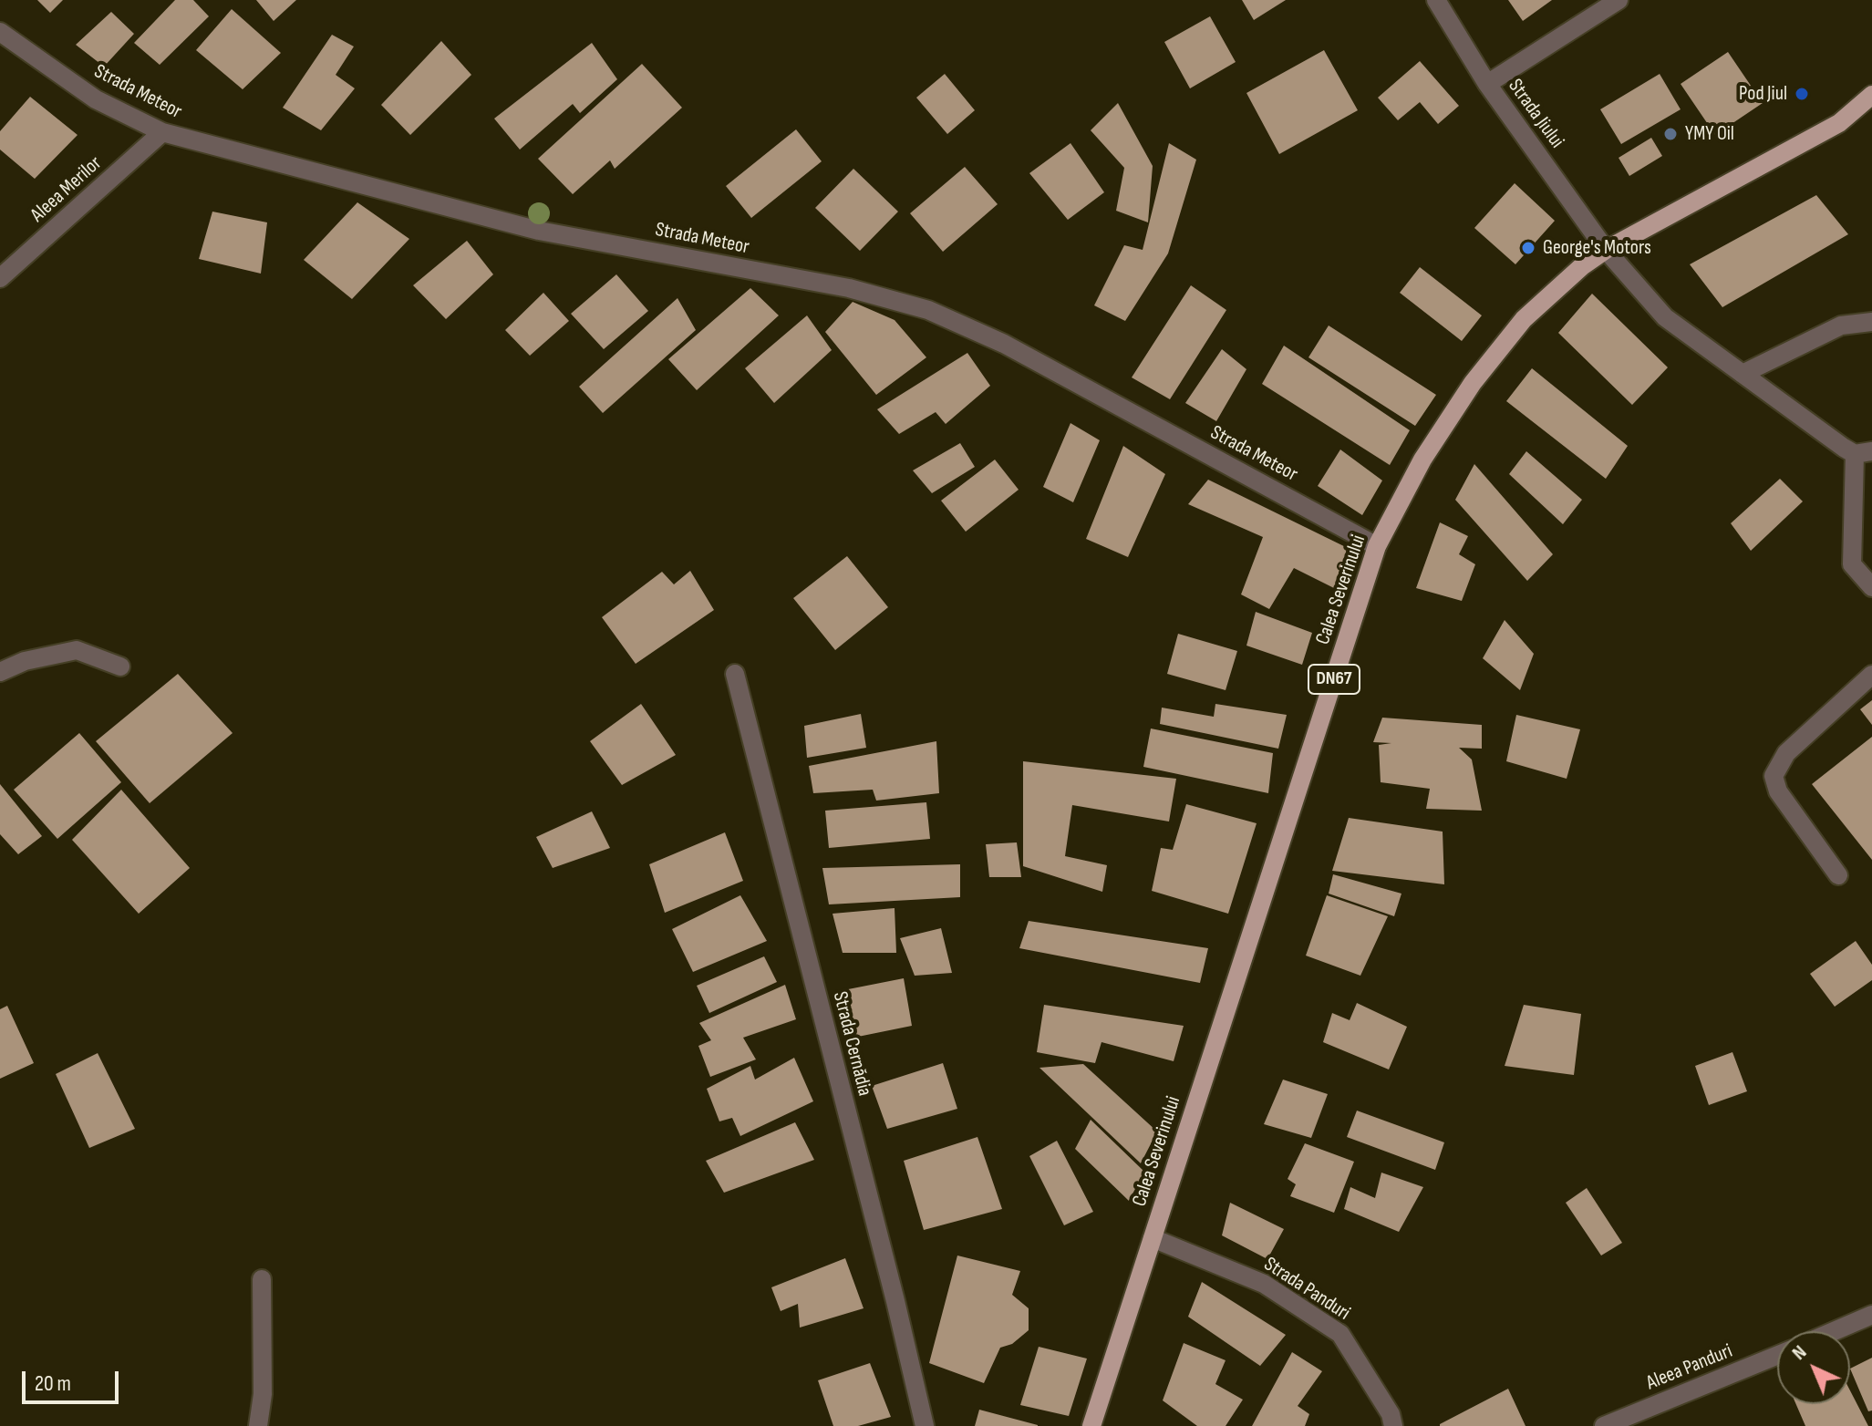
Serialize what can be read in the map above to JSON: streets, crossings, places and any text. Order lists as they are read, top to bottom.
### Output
{
  "streets": {
    "main road": ["Calea Severinului", "DN67"],
    "street": [
      "Strada Meteor",
      "Strada Jiului",
      "Aleea Merilor",
      "Strada Cernădia",
      "Strada Panduri",
      "Aleea Panduri"
    ]
  },
  "crossings": [
    ["Strada Meteor", "Aleea Merilor"],
    ["Strada Meteor", "Calea Severinului"],
    ["Strada Jiului", "Calea Severinului"],
    ["Calea Severinului", "DN67"],
    ["Calea Severinului", "Strada Panduri"]
  ],
  "places": ["Pod Jiul", "YMY Oil", "George's Motors"],
  "scale_bar": "20 m",
  "north": "top left"
}
